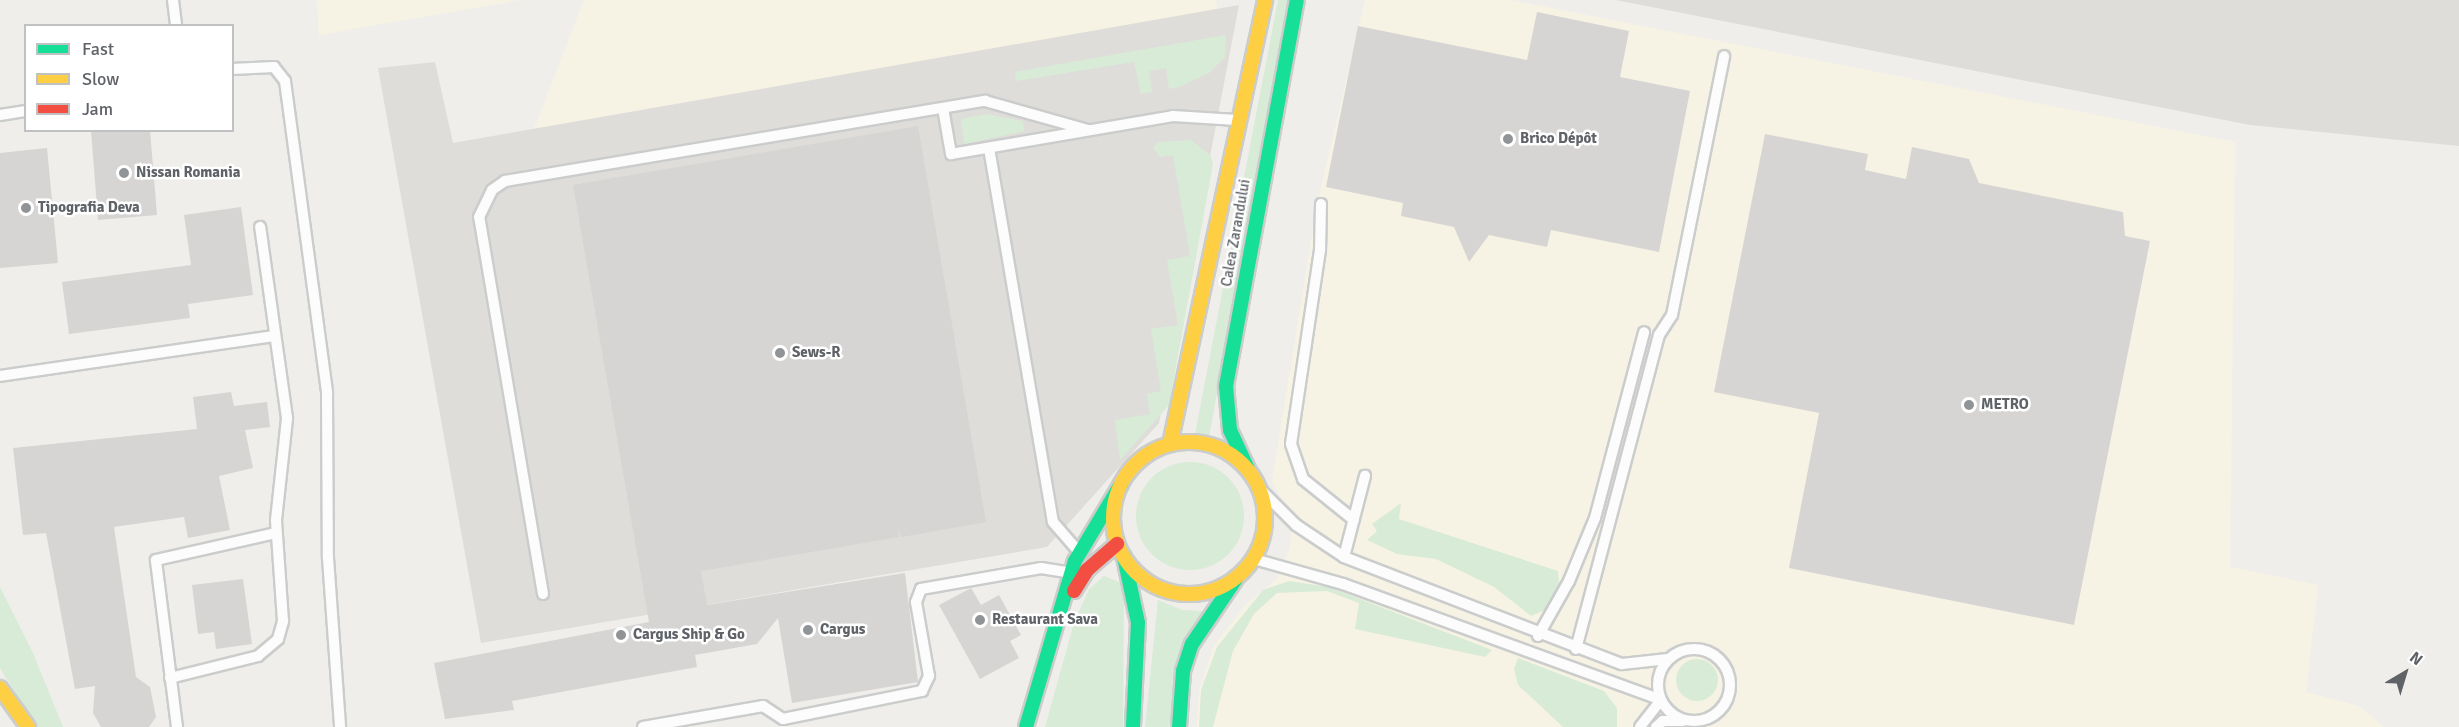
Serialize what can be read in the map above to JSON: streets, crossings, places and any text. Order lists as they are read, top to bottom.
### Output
{
  "streets": {
    "main road": ["Calea Zarandului"]
  },
  "places": [
    "Brico Dépôt",
    "Nissan Romania",
    "Tipografia Deva",
    "Sews-R",
    "METRO",
    "Restaurant Sava",
    "Cargus",
    "Cargus Ship & Go"
  ],
  "legend": ["Fast", "Slow", "Jam"],
  "north": "top right"
}
